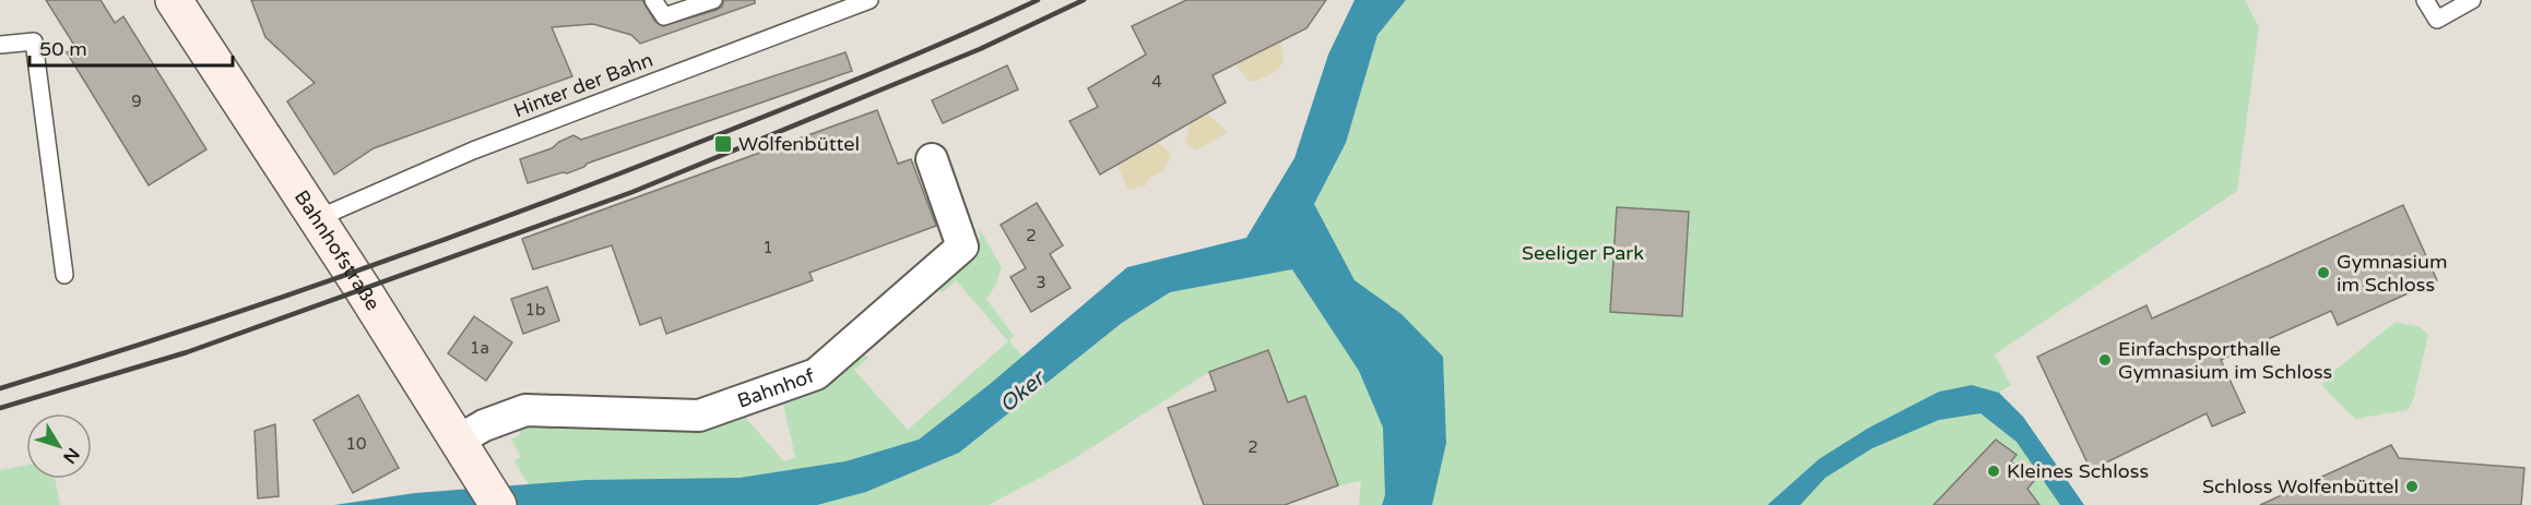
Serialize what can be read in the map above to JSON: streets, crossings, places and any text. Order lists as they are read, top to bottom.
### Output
{
  "streets": {
    "street": ["Bahnhofstraße", "Bahnhof"],
    "lane": ["Hinter der Bahn"]
  },
  "crossings": [
    ["Hinter der Bahn", "Bahnhofstraße"],
    ["Bahnhofstraße", "Bahnhof"]
  ],
  "water": ["Oker"],
  "parks": ["Seeliger Park"],
  "places": {
    "transit": ["Wolfenbüttel"],
    "other": [
      "Gymnasium im Schloss",
      "Einfachsporthalle Gymnasium im Schloss",
      "Kleines Schloss",
      "Schloss Wolfenbüttel"
    ]
  },
  "house_numbers": [
    "4",
    "9",
    "2",
    "1",
    "3",
    "1b",
    "1a",
    "10",
    "2"
  ],
  "scale_bar": "50 m",
  "north": "bottom right"
}
